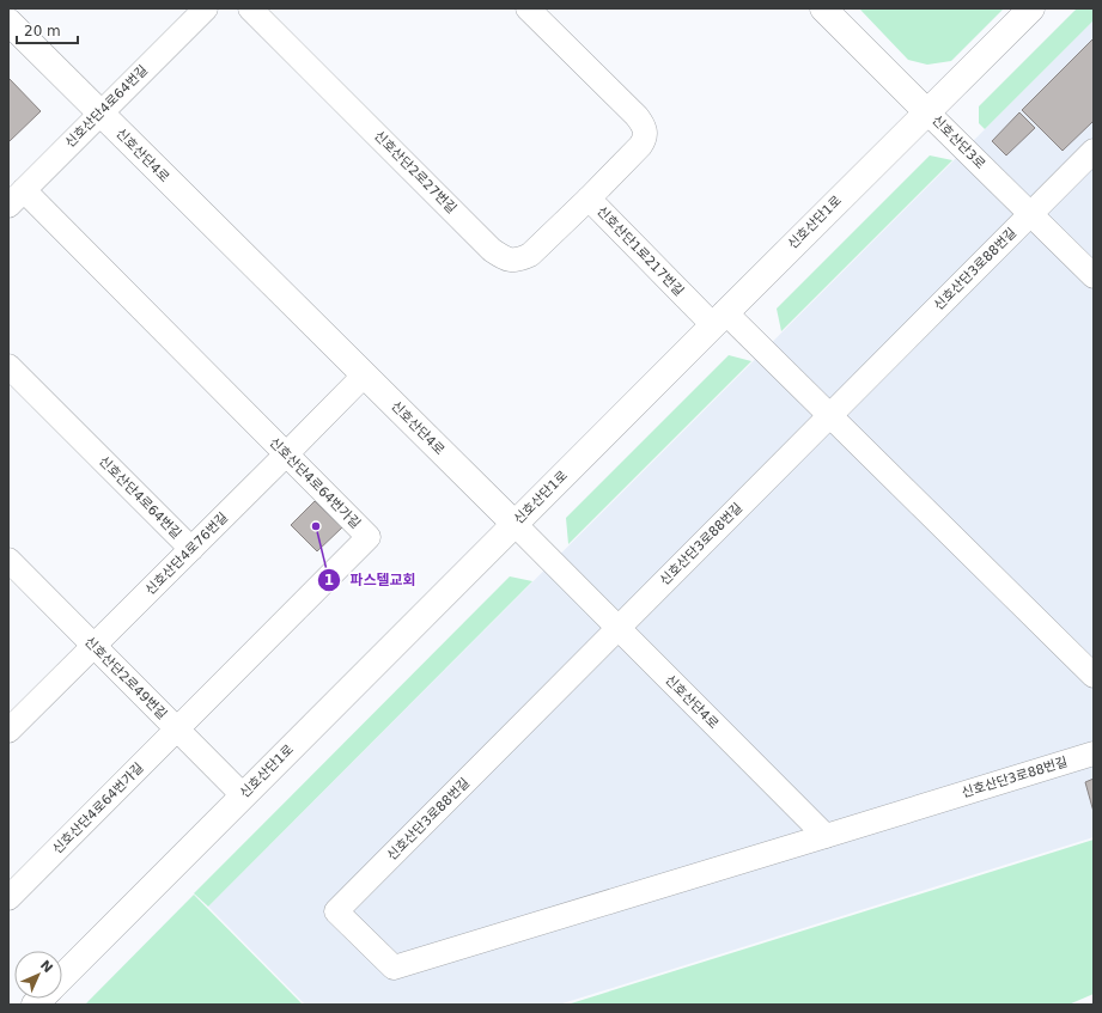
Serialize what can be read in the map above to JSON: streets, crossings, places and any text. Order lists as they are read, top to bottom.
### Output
{
  "streets": {
    "main road": ["신호산단3로", "신호산단4로", "신호산단1로"],
    "street": [
      "신호산단4로64번길",
      "신호산단2로27번길",
      "신호산단1로217번길",
      "신호산단3로88번길",
      "신호산단4로64번가길",
      "신호산단4로76번길",
      "신호산단2로49번길"
    ]
  },
  "crossings": [
    ["신호산단4로64번길", "신호산단4로"],
    ["신호산단4로64번길", "신호산단4로64번가길"],
    ["신호산단4로64번길", "신호산단4로76번길"],
    ["신호산단3로", "신호산단1로"],
    ["신호산단3로", "신호산단3로88번길"],
    ["신호산단4로", "신호산단1로"],
    ["신호산단4로", "신호산단3로88번길"],
    ["신호산단4로", "신호산단4로76번길"],
    ["신호산단2로27번길", "신호산단1로217번길"],
    ["신호산단1로", "신호산단1로217번길"],
    ["신호산단1로", "신호산단2로49번길"],
    ["신호산단1로217번길", "신호산단3로88번길"],
    ["신호산단4로64번가길", "신호산단4로76번길"],
    ["신호산단4로64번가길", "신호산단2로49번길"],
    ["신호산단4로76번길", "신호산단2로49번길"]
  ],
  "places": ["파스텔교회"],
  "scale_bar": "20 m",
  "north": "top right"
}
